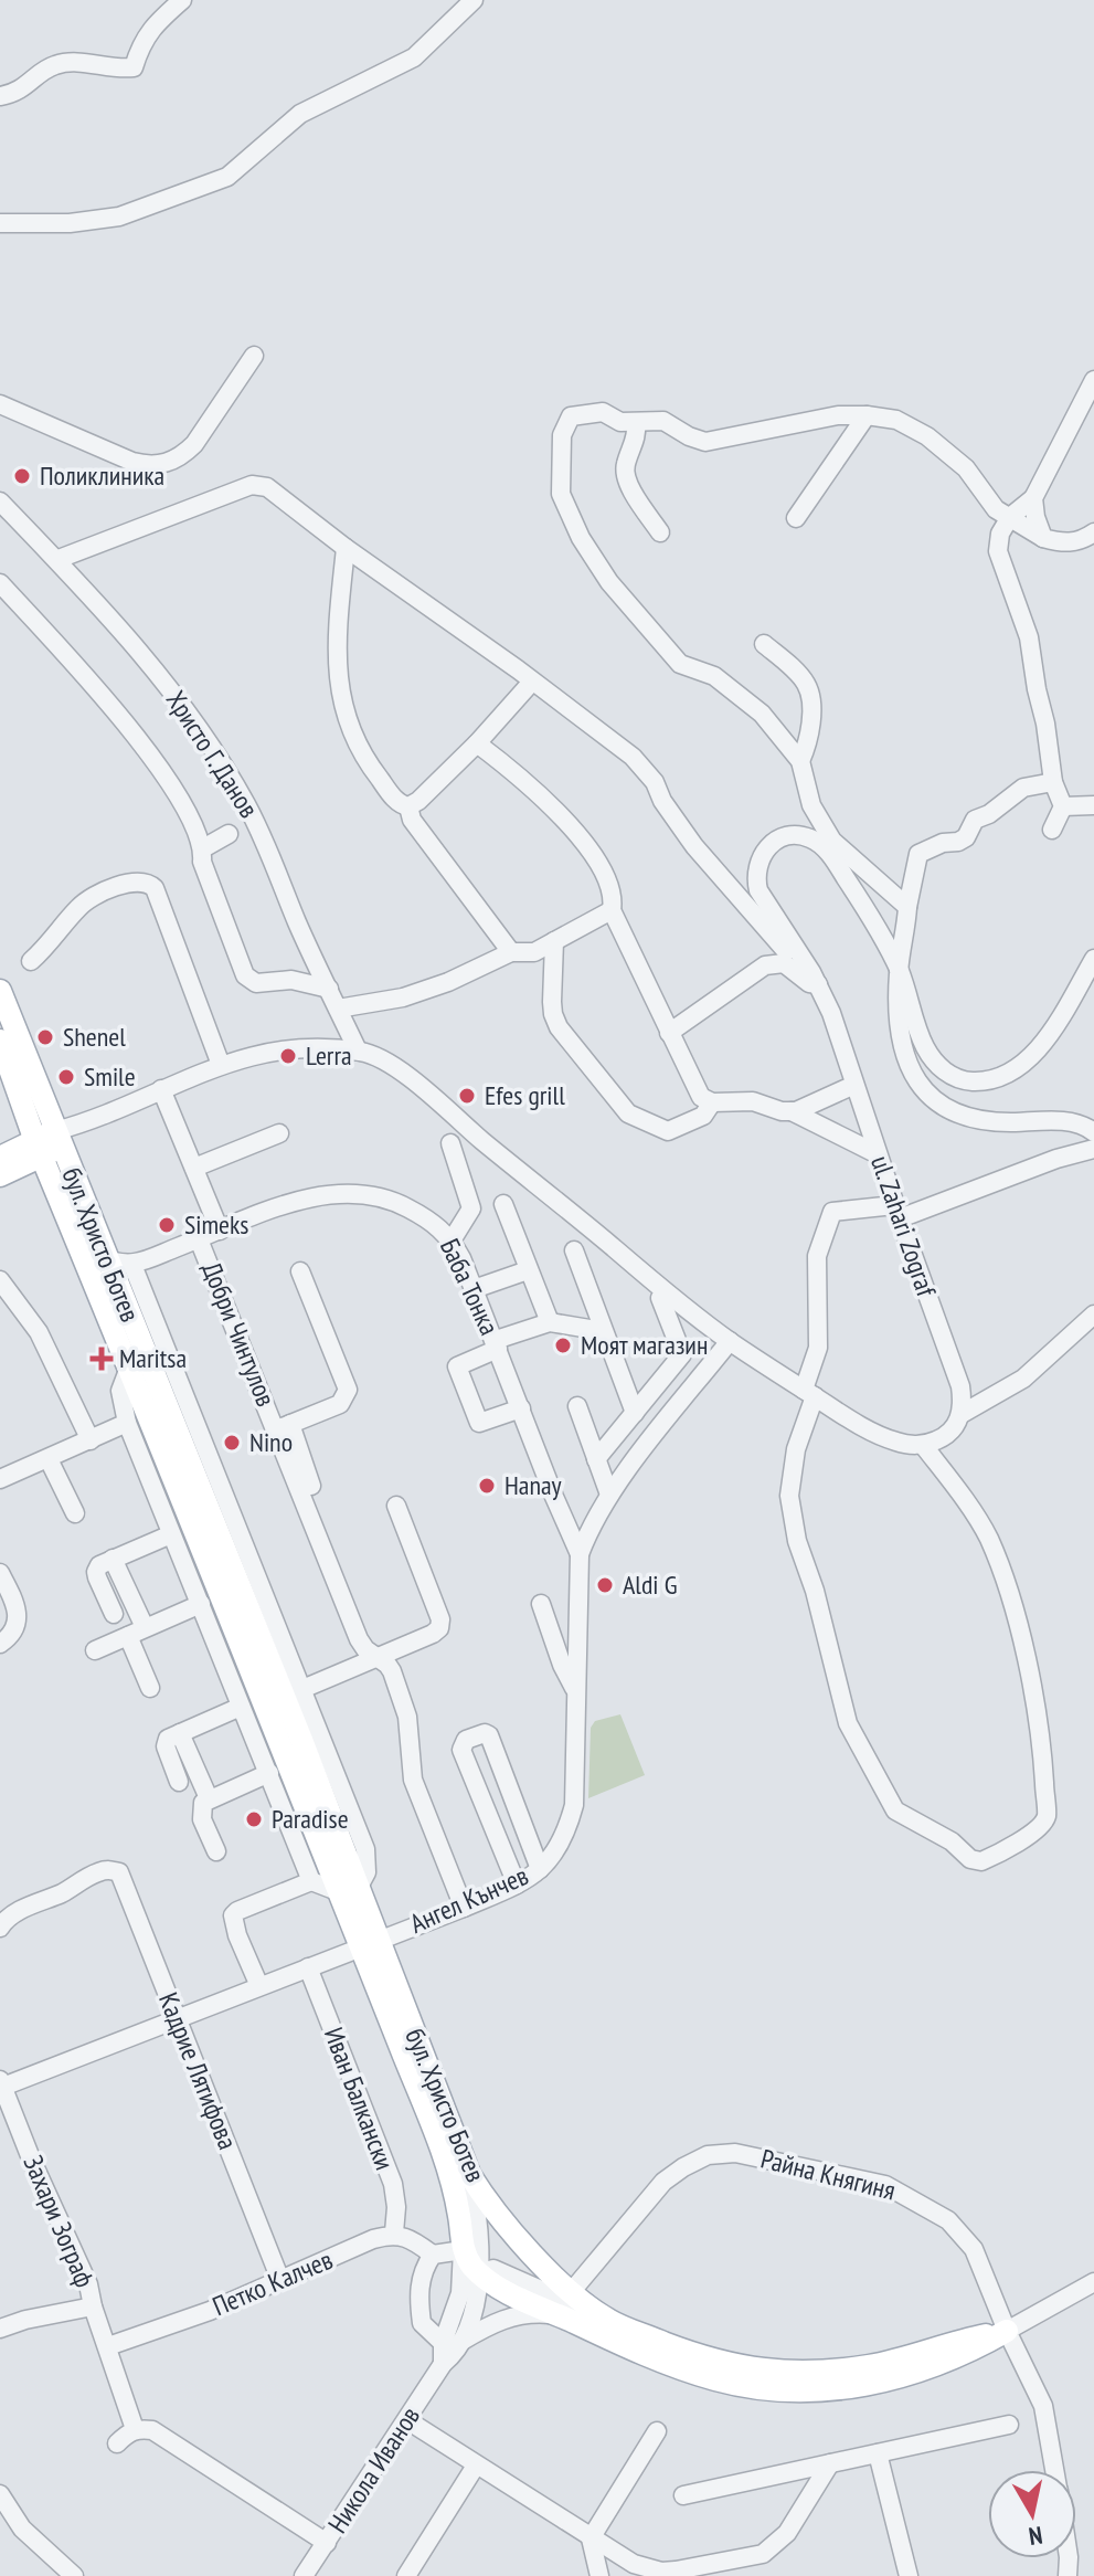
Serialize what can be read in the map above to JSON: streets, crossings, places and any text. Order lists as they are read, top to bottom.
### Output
{
  "streets": {
    "main road": ["бул. Христо Ботев"],
    "street": [
      "Христо Г. Данов",
      "ul. Zahari Zograf",
      "Баба Тонка",
      "Добри Чинтулов",
      "Ангел Кънчев",
      "Кадрие Лятифова",
      "Иван Балкански",
      "Райна Княгиня",
      "Захари Зограф",
      "Петко Калчев",
      "Никола Иванов"
    ]
  },
  "crossings": [
    ["бул. Христо Ботев", "Ангел Кънчев"],
    ["бул. Христо Ботев", "Райна Княгиня"],
    ["Баба Тонка", "Добри Чинтулов"],
    ["Баба Тонка", "Ангел Кънчев"],
    ["Добри Чинтулов", "Ангел Кънчев"],
    ["Ангел Кънчев", "Кадрие Лятифова"],
    ["Ангел Кънчев", "Иван Балкански"],
    ["Ангел Кънчев", "Захари Зограф"],
    ["Кадрие Лятифова", "Петко Калчев"],
    ["Иван Балкански", "Петко Калчев"],
    ["Захари Зограф", "Петко Калчев"]
  ],
  "places": {
    "other": [
      "Поликлиника",
      "Shenel",
      "Lerra",
      "Smile",
      "Efes grill",
      "Simeks",
      "Моят магазин",
      "Nino",
      "Hanay",
      "Aldi G",
      "Paradise"
    ],
    "health": ["Maritsa"]
  },
  "north": "bottom"
}
